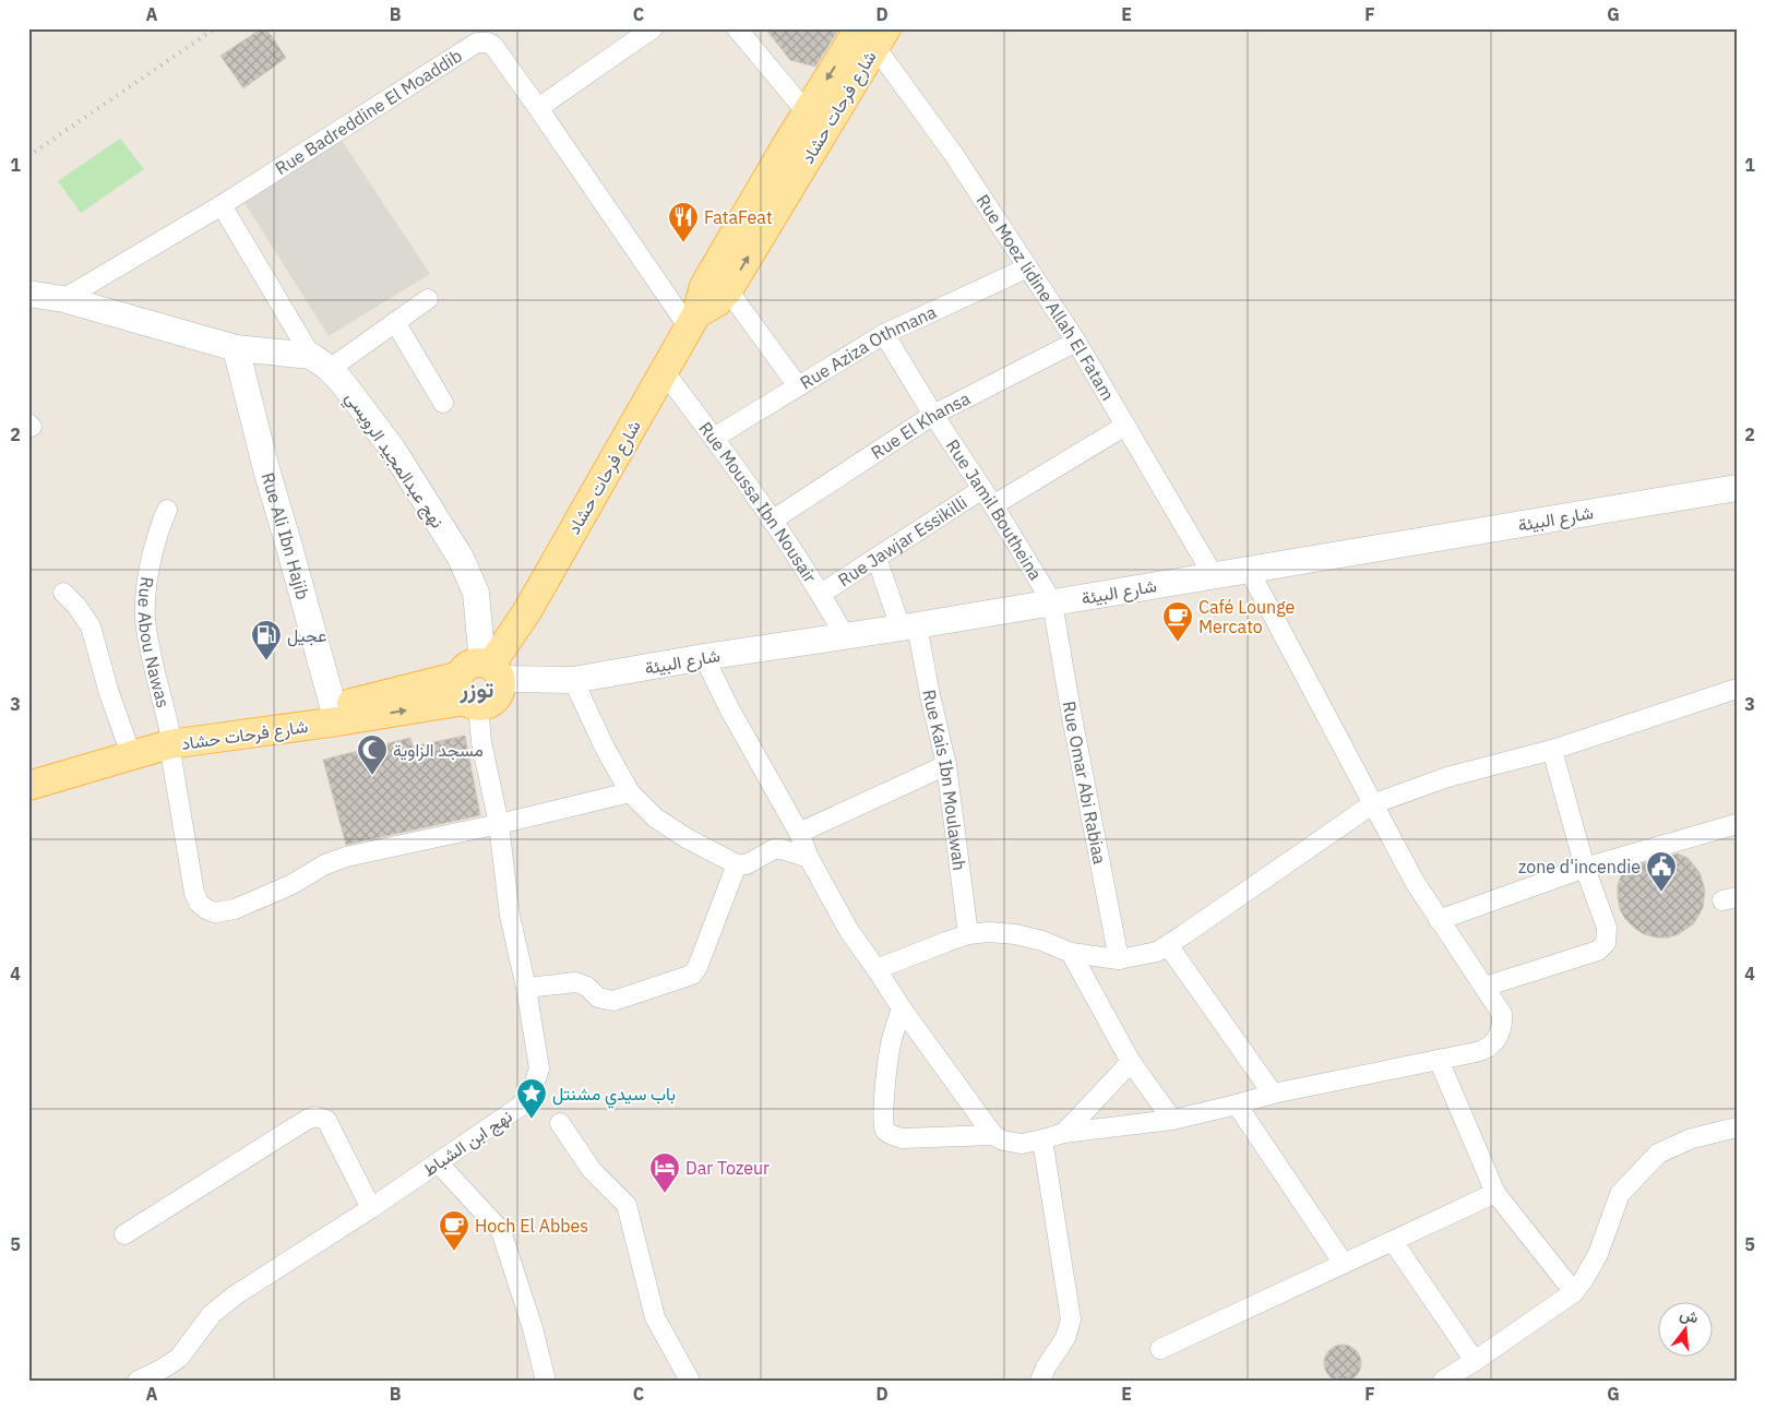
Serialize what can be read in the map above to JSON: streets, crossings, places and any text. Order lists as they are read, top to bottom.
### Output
{
  "streets": {
    "main road": [
      "شارع فرحات حشاد",
      "نهج عبدالمجيد الرويسي",
      "شارع البيئة",
      "Rue Ali Ibn Hajib"
    ],
    "street": [
      "Rue Badreddine El Moaddib",
      "Rue Moez lidine Allah El Fatam",
      "Rue Aziza Othmana",
      "Rue El Khansa",
      "Rue Moussa Ibn Nousair",
      "Rue Jamil Boutheina",
      "Rue Jawjar Essikilli",
      "Rue Abou Nawas",
      "Rue Kais Ibn Moulawah",
      "Rue Omar Abi Rabiaa",
      "نهج ابن الشباط"
    ]
  },
  "crossings": [
    ["شارع فرحات حشاد", "Rue Badreddine El Moaddib"],
    ["شارع فرحات حشاد", "Rue Moez lidine Allah El Fatam"],
    ["شارع فرحات حشاد", "نهج عبدالمجيد الرويسي"],
    ["شارع فرحات حشاد", "Rue Moussa Ibn Nousair"],
    ["شارع فرحات حشاد", "شارع البيئة"],
    ["شارع فرحات حشاد", "Rue Ali Ibn Hajib"],
    ["شارع فرحات حشاد", "Rue Abou Nawas"],
    ["شارع فرحات حشاد", "نهج ابن الشباط"],
    ["Rue Moez lidine Allah El Fatam", "Rue Aziza Othmana"],
    ["Rue Moez lidine Allah El Fatam", "Rue El Khansa"],
    ["Rue Moez lidine Allah El Fatam", "شارع البيئة"],
    ["Rue Moez lidine Allah El Fatam", "Rue Jawjar Essikilli"],
    ["Rue Aziza Othmana", "Rue Moussa Ibn Nousair"],
    ["Rue Aziza Othmana", "Rue Jamil Boutheina"],
    ["Rue El Khansa", "Rue Moussa Ibn Nousair"],
    ["Rue El Khansa", "Rue Jamil Boutheina"],
    ["نهج عبدالمجيد الرويسي", "شارع البيئة"],
    ["نهج عبدالمجيد الرويسي", "نهج ابن الشباط"],
    ["Rue Moussa Ibn Nousair", "شارع البيئة"],
    ["Rue Moussa Ibn Nousair", "Rue Jawjar Essikilli"],
    ["Rue Jamil Boutheina", "شارع البيئة"],
    ["Rue Jamil Boutheina", "Rue Jawjar Essikilli"],
    ["Rue Jamil Boutheina", "Rue Omar Abi Rabiaa"],
    ["شارع البيئة", "Rue Kais Ibn Moulawah"],
    ["شارع البيئة", "Rue Omar Abi Rabiaa"],
    ["شارع البيئة", "نهج ابن الشباط"],
    ["Rue Jawjar Essikilli", "Rue Kais Ibn Moulawah"],
    ["Rue Abou Nawas", "نهج ابن الشباط"]
  ],
  "districts": ["توزر"],
  "places": {
    "restaurant": ["FataFeat"],
    "cafe": ["Café Lounge Mercato", "Hoch El Abbes"],
    "fuel station": ["عجيل"],
    "mosque": ["مسجد الزاوية"],
    "public building": ["zone d'incendie"],
    "place": ["باب سيدي مشنتل"],
    "hotel": ["Dar Tozeur"]
  },
  "north": "top",
  "grid": {
    "columns": [
      "A",
      "B",
      "C",
      "D",
      "E",
      "F",
      "G"
    ],
    "rows": [
      "1",
      "2",
      "3",
      "4",
      "5"
    ]
  }
}
